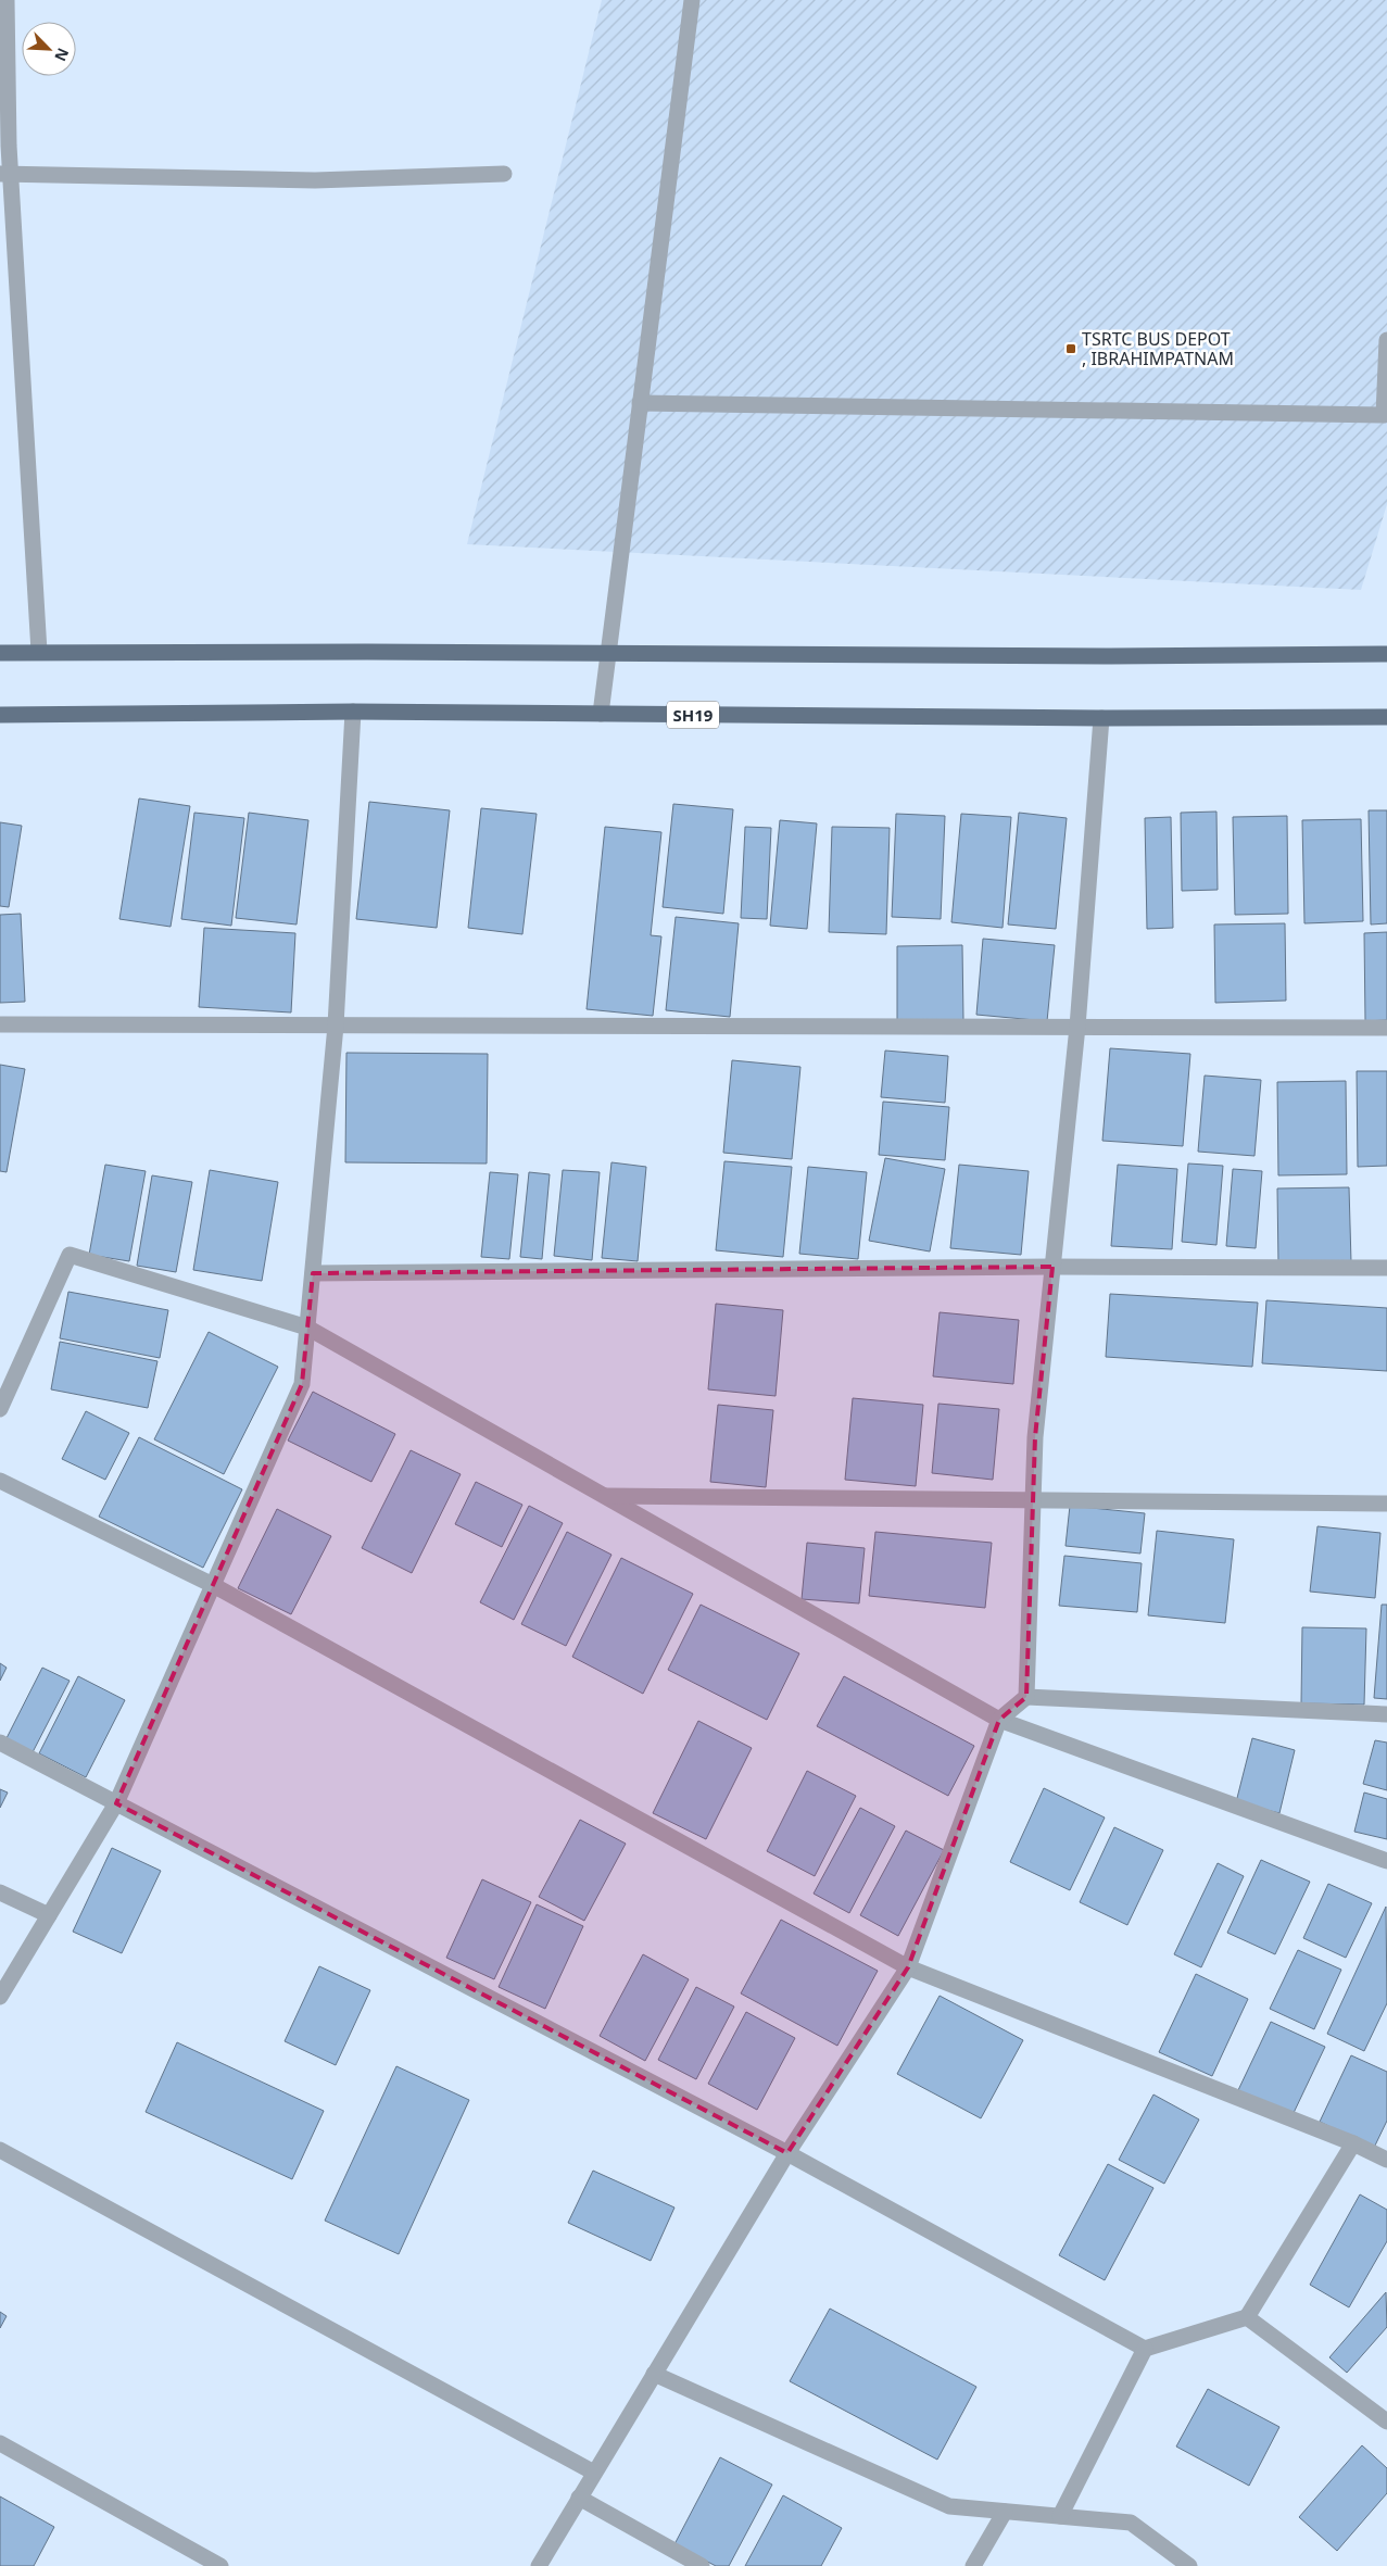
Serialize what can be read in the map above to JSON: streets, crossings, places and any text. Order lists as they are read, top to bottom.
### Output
{
  "streets": {
    "main road": ["SH19"]
  },
  "places": {
    "transit": ["TSRTC BUS DEPOT , IBRAHIMPATNAM"]
  },
  "north": "bottom right"
}
